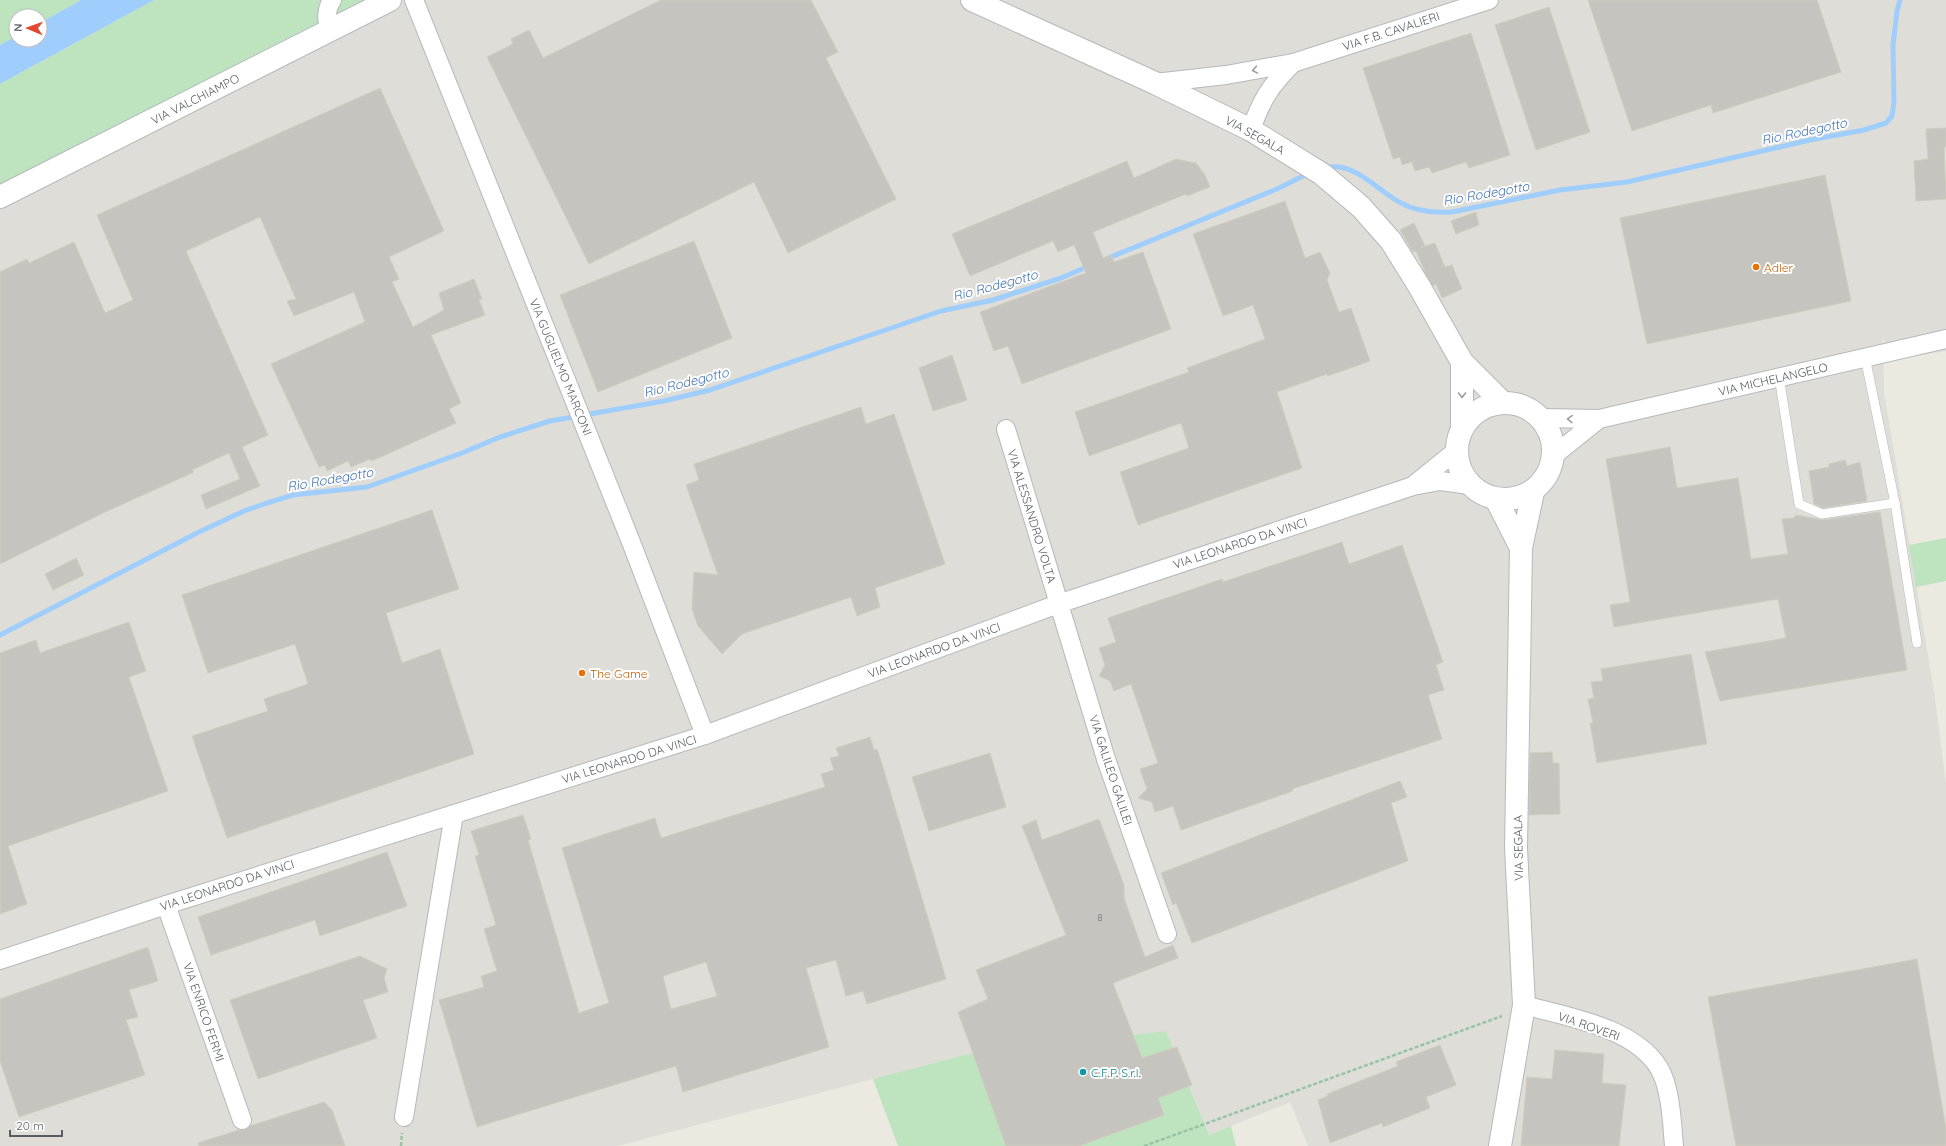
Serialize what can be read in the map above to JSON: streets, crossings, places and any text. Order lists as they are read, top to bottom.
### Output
{
  "streets": {
    "street": [
      "VIA F.B. CAVALIERI",
      "VIA VALCHIAMPO",
      "VIA SEGALA",
      "VIA GUGLIELMO MARCONI",
      "VIA MICHELANGELO",
      "VIA ALESSANDRO VOLTA",
      "VIA LEONARDO DA VINCI",
      "VIA GALILEO GALILEI",
      "VIA ENRICO FERMI",
      "VIA ROVERI"
    ]
  },
  "crossings": [
    ["VIA F.B. CAVALIERI", "VIA SEGALA"],
    ["VIA SEGALA", "VIA MICHELANGELO"],
    ["VIA SEGALA", "VIA LEONARDO DA VINCI"],
    ["VIA SEGALA", "VIA ROVERI"],
    ["VIA GUGLIELMO MARCONI", "VIA LEONARDO DA VINCI"],
    ["VIA MICHELANGELO", "VIA LEONARDO DA VINCI"],
    ["VIA ALESSANDRO VOLTA", "VIA LEONARDO DA VINCI"],
    ["VIA ALESSANDRO VOLTA", "VIA GALILEO GALILEI"],
    ["VIA LEONARDO DA VINCI", "VIA GALILEO GALILEI"],
    ["VIA LEONARDO DA VINCI", "VIA ENRICO FERMI"]
  ],
  "water": ["Rio Rodegotto"],
  "places": ["Adler", "The Game", "C.F.P. S.r.l."],
  "house_numbers": ["8"],
  "scale_bar": "20 m",
  "north": "left"
}
